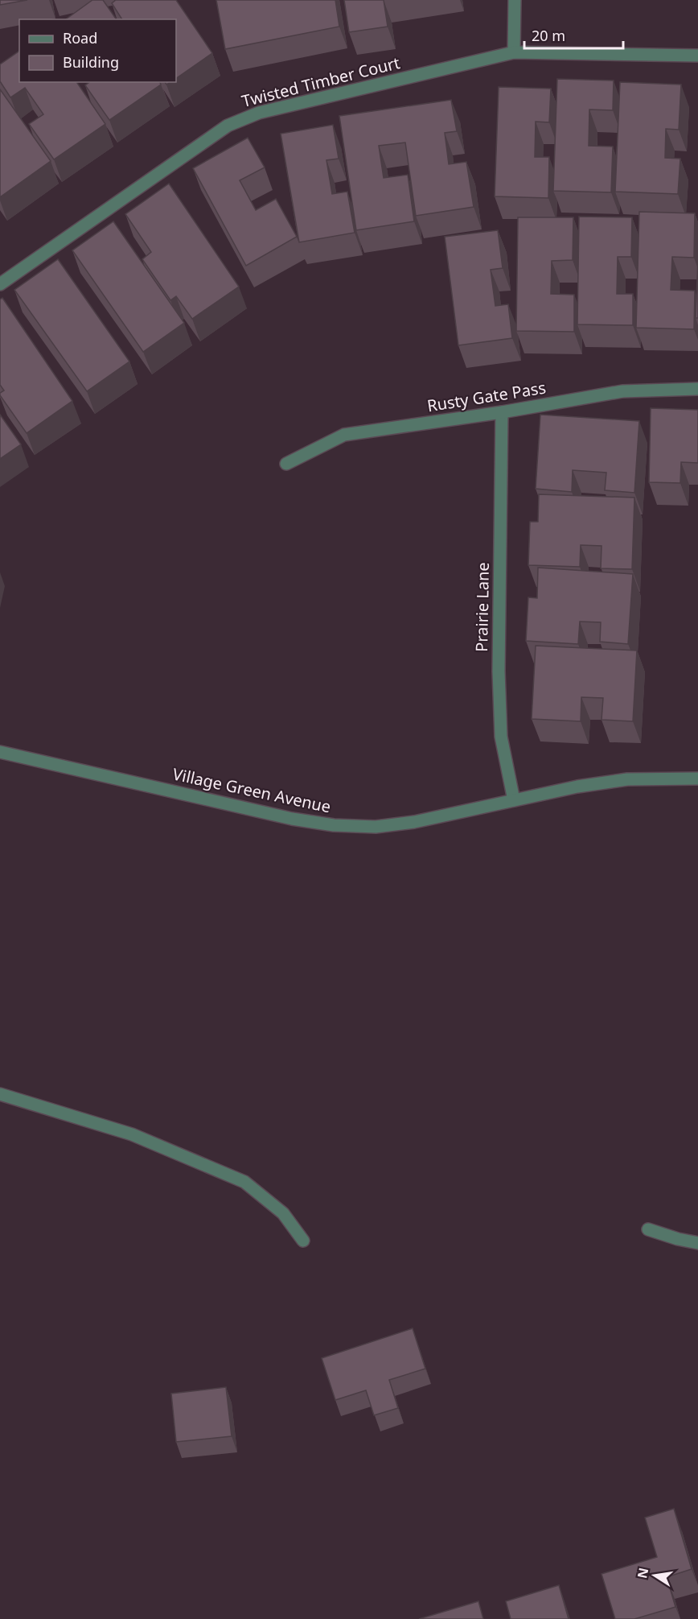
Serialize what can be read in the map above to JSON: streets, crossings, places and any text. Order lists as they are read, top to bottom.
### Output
{
  "streets": {
    "street": [
      "Twisted Timber Court",
      "Rusty Gate Pass",
      "Prairie Lane",
      "Village Green Avenue"
    ]
  },
  "crossings": [
    ["Rusty Gate Pass", "Prairie Lane"],
    ["Prairie Lane", "Village Green Avenue"]
  ],
  "legend": ["Road", "Building"],
  "scale_bar": "20 m",
  "north": "left"
}
